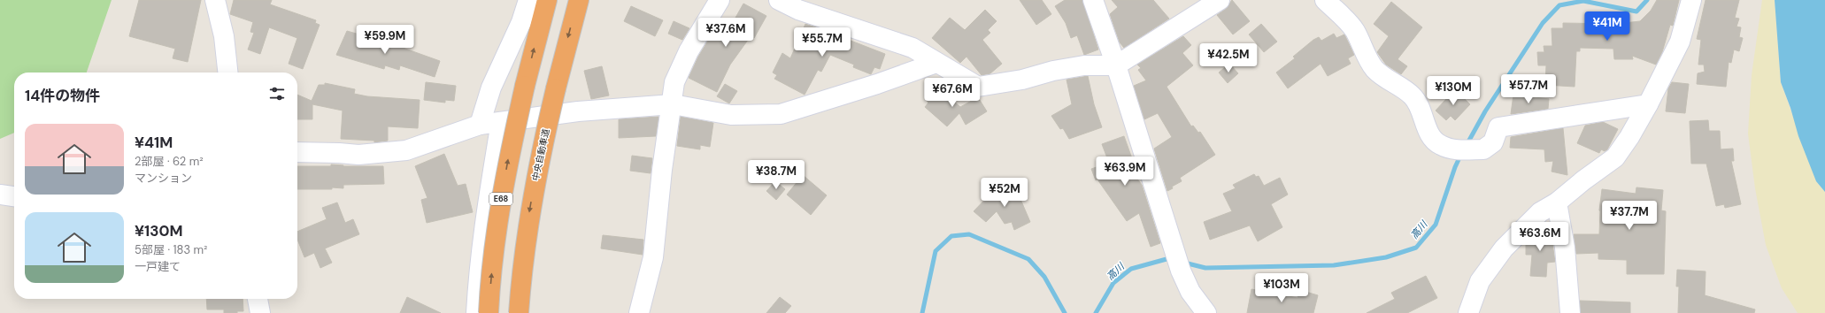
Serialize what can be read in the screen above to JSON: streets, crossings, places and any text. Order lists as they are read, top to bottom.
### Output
{
  "streets": {
    "highway": ["中央自動車道", "E68"]
  },
  "water": ["高川"],
  "page": {
    "price": [
      "¥41M",
      "¥37.6M",
      "¥59.9M",
      "¥55.7M",
      "¥42.5M",
      "¥57.7M",
      "¥130M",
      "¥67.6M",
      "¥63.9M",
      "¥38.7M",
      "¥52M",
      "¥37.7M",
      "¥63.6M",
      "¥103M"
    ],
    "heading": "14件の物件",
    "list": [
      {
        "name": "¥41M",
        "note": "2部屋 · 62 m² · マンション"
      },
      {
        "name": "¥130M",
        "note": "5部屋 · 183 m² · 一戸建て"
      }
    ]
  }
}
